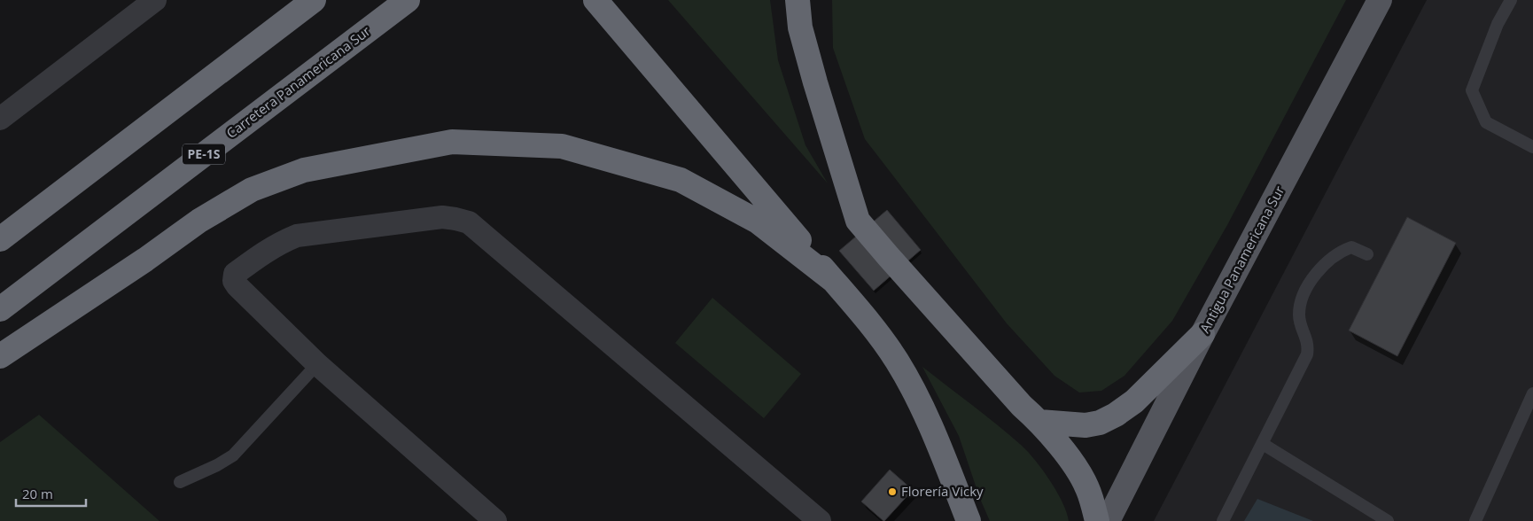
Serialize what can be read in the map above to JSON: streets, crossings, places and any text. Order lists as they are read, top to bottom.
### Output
{
  "streets": {
    "highway": ["Carretera Panamericana Sur", "PE-1S"],
    "main road": ["Antigua Panamericana Sur"]
  },
  "places": ["Florería Vicky"],
  "scale_bar": "20 m"
}
